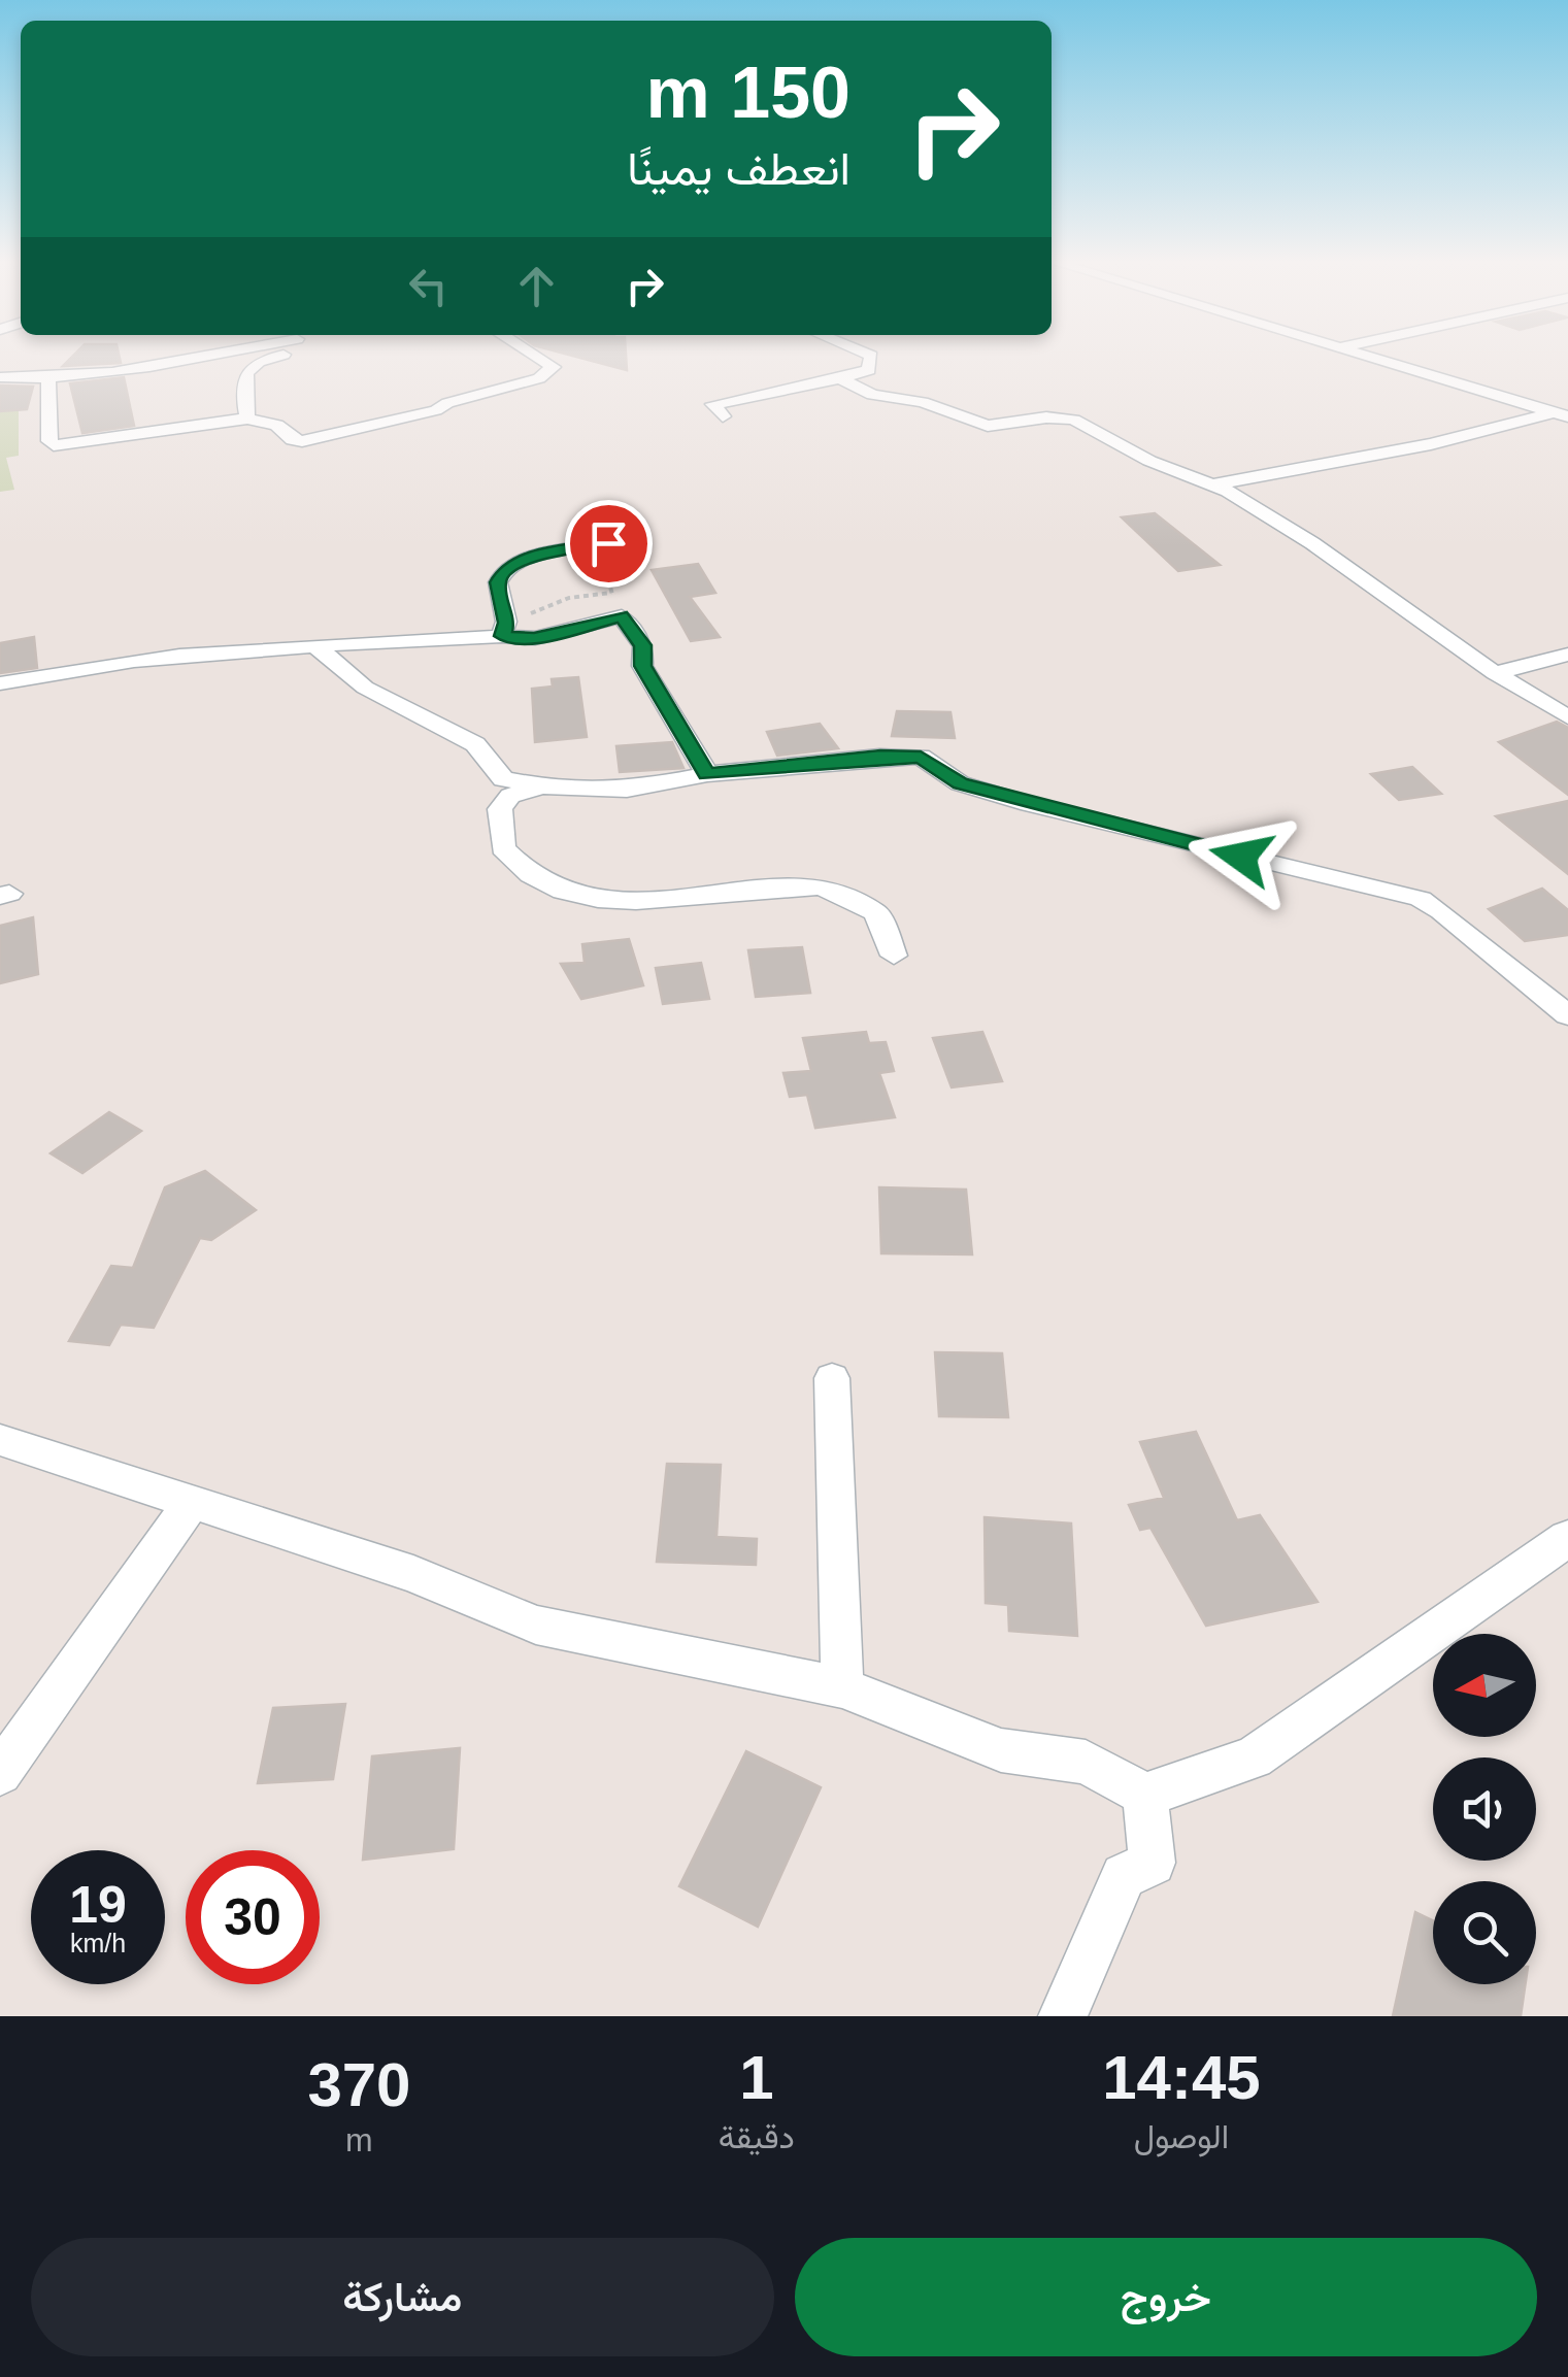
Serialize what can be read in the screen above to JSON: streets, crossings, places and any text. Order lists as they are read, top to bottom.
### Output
{
  "north": "left",
  "page": {
    "turn": ["150 m", "انعطف يمينًا"],
    "speed": "19 km/h",
    "limit": "30",
    "eta": [
      "14:45",
      "الوصول",
      "1",
      "دقيقة",
      "370",
      "m"
    ],
    "buttons": ["خروج", "مشاركة"]
  }
}
